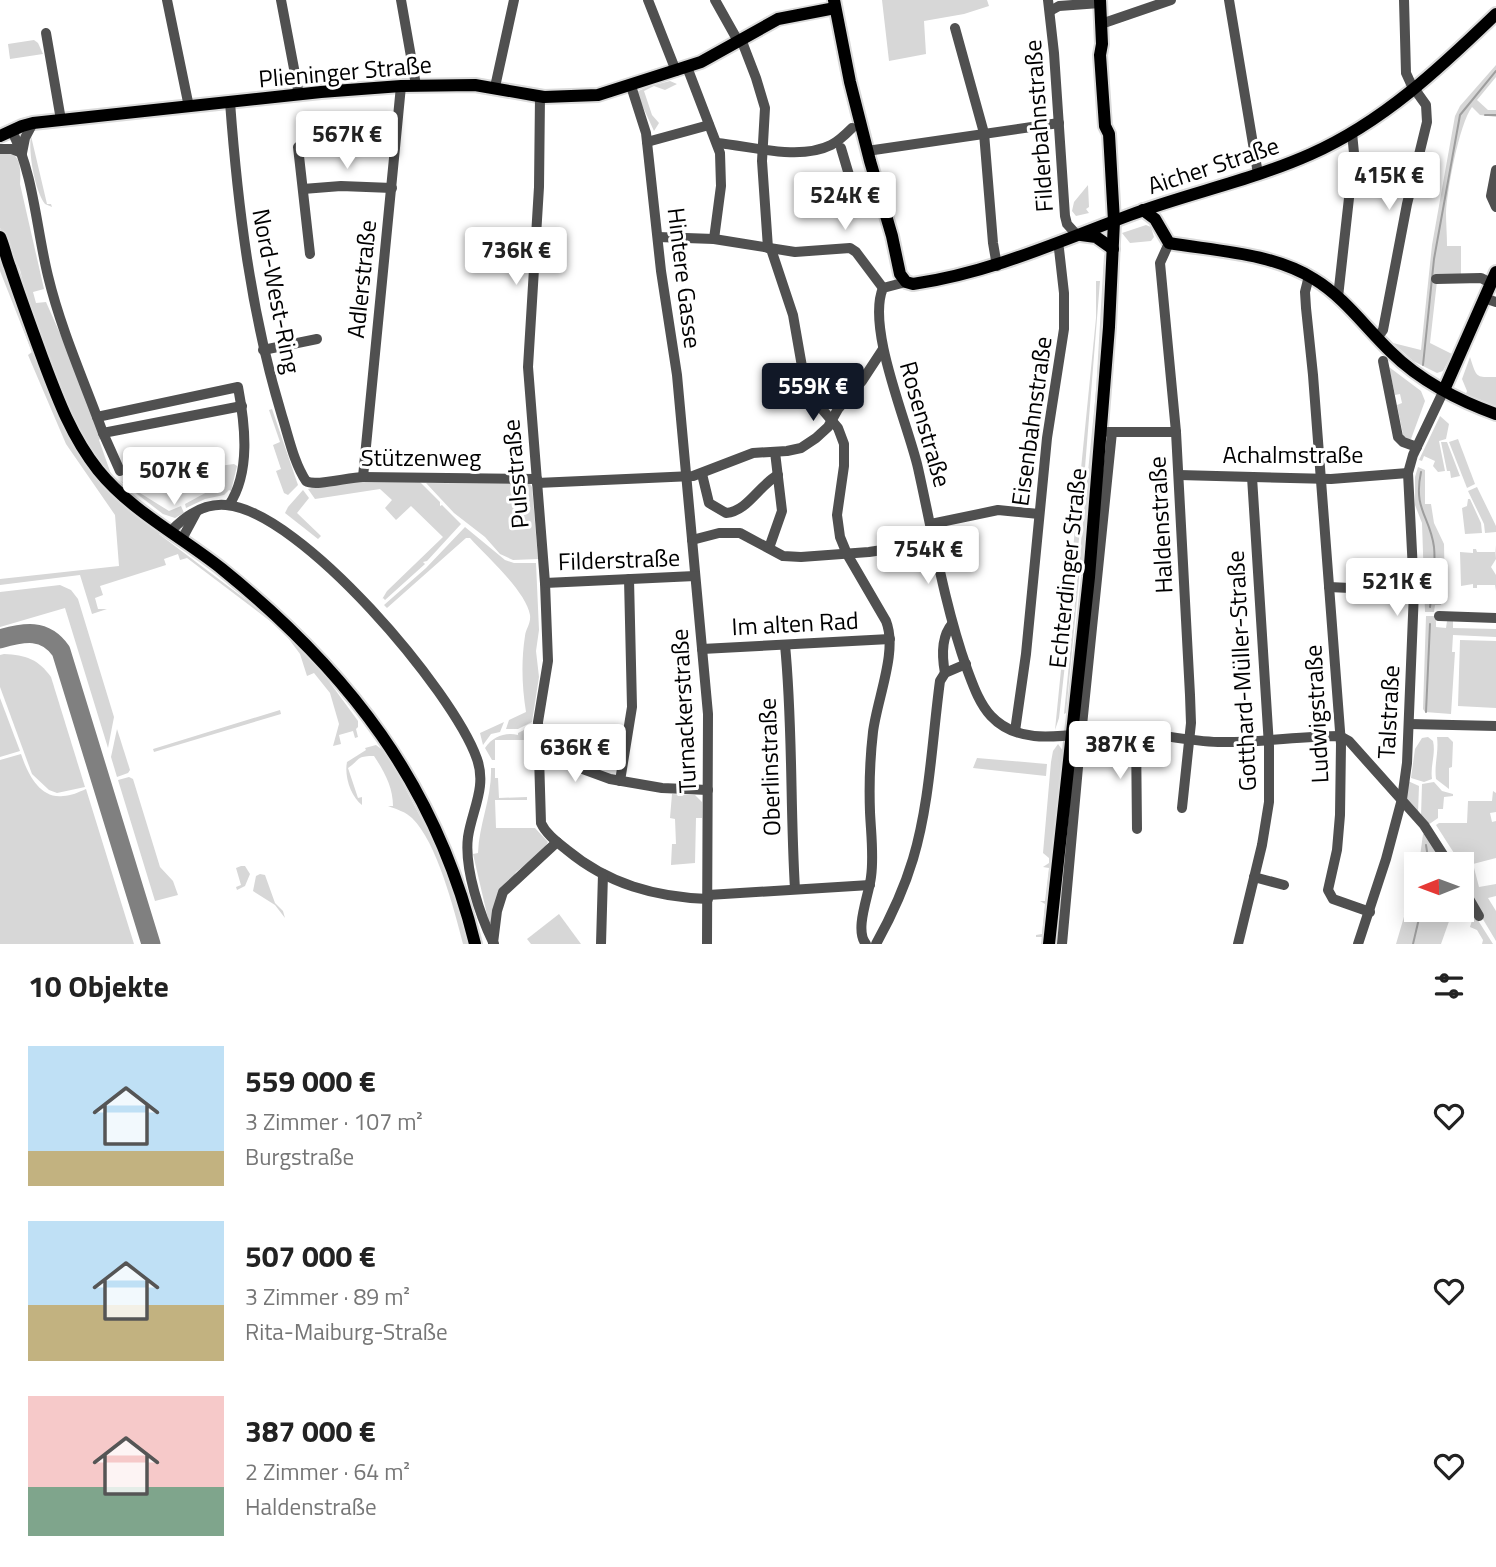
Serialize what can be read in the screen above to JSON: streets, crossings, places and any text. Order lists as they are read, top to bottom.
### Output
{
  "streets": {
    "main road": [
      "Plieninger Straße",
      "Aicher Straße",
      "Echterdinger Straße",
      "Talstraße"
    ],
    "street": [
      "Filderbahnstraße",
      "Hintere Gasse",
      "Adlerstraße",
      "Nord-West-Ring",
      "Eisenbahnstraße",
      "Rosenstraße",
      "Achalmstraße",
      "Stützenweg",
      "Pulsstraße",
      "Haldenstraße",
      "Filderstraße",
      "Im alten Rad",
      "Gotthard-Müller-Straße",
      "Turnackerstraße",
      "Ludwigstraße",
      "Oberlinstraße"
    ]
  },
  "crossings": [
    ["Plieninger Straße", "Hintere Gasse"],
    ["Plieninger Straße", "Adlerstraße"],
    ["Plieninger Straße", "Nord-West-Ring"],
    ["Plieninger Straße", "Pulsstraße"],
    ["Filderbahnstraße", "Aicher Straße"],
    ["Filderbahnstraße", "Echterdinger Straße"],
    ["Aicher Straße", "Eisenbahnstraße"],
    ["Aicher Straße", "Echterdinger Straße"],
    ["Hintere Gasse", "Stützenweg"],
    ["Hintere Gasse", "Turnackerstraße"],
    ["Adlerstraße", "Stützenweg"],
    ["Nord-West-Ring", "Stützenweg"],
    ["Rosenstraße", "Stützenweg"],
    ["Achalmstraße", "Haldenstraße"],
    ["Achalmstraße", "Gotthard-Müller-Straße"],
    ["Achalmstraße", "Talstraße"],
    ["Achalmstraße", "Ludwigstraße"],
    ["Stützenweg", "Pulsstraße"],
    ["Stützenweg", "Turnackerstraße"],
    ["Pulsstraße", "Filderstraße"],
    ["Filderstraße", "Turnackerstraße"],
    ["Im alten Rad", "Turnackerstraße"],
    ["Im alten Rad", "Oberlinstraße"],
    ["Talstraße", "Ludwigstraße"]
  ],
  "north": "left",
  "page": {
    "price": [
      "567K €",
      "415K €",
      "524K €",
      "736K €",
      "559K €",
      "507K €",
      "754K €",
      "521K €",
      "387K €",
      "636K €"
    ],
    "heading": "10 Objekte",
    "list": [
      {
        "name": "559 000 €",
        "note": "3 Zimmer · 107 m² · Burgstraße"
      },
      {
        "name": "507 000 €",
        "note": "3 Zimmer · 89 m² · Rita-Maiburg-Straße"
      },
      {
        "name": "387 000 €",
        "note": "2 Zimmer · 64 m² · Haldenstraße"
      }
    ]
  }
}
